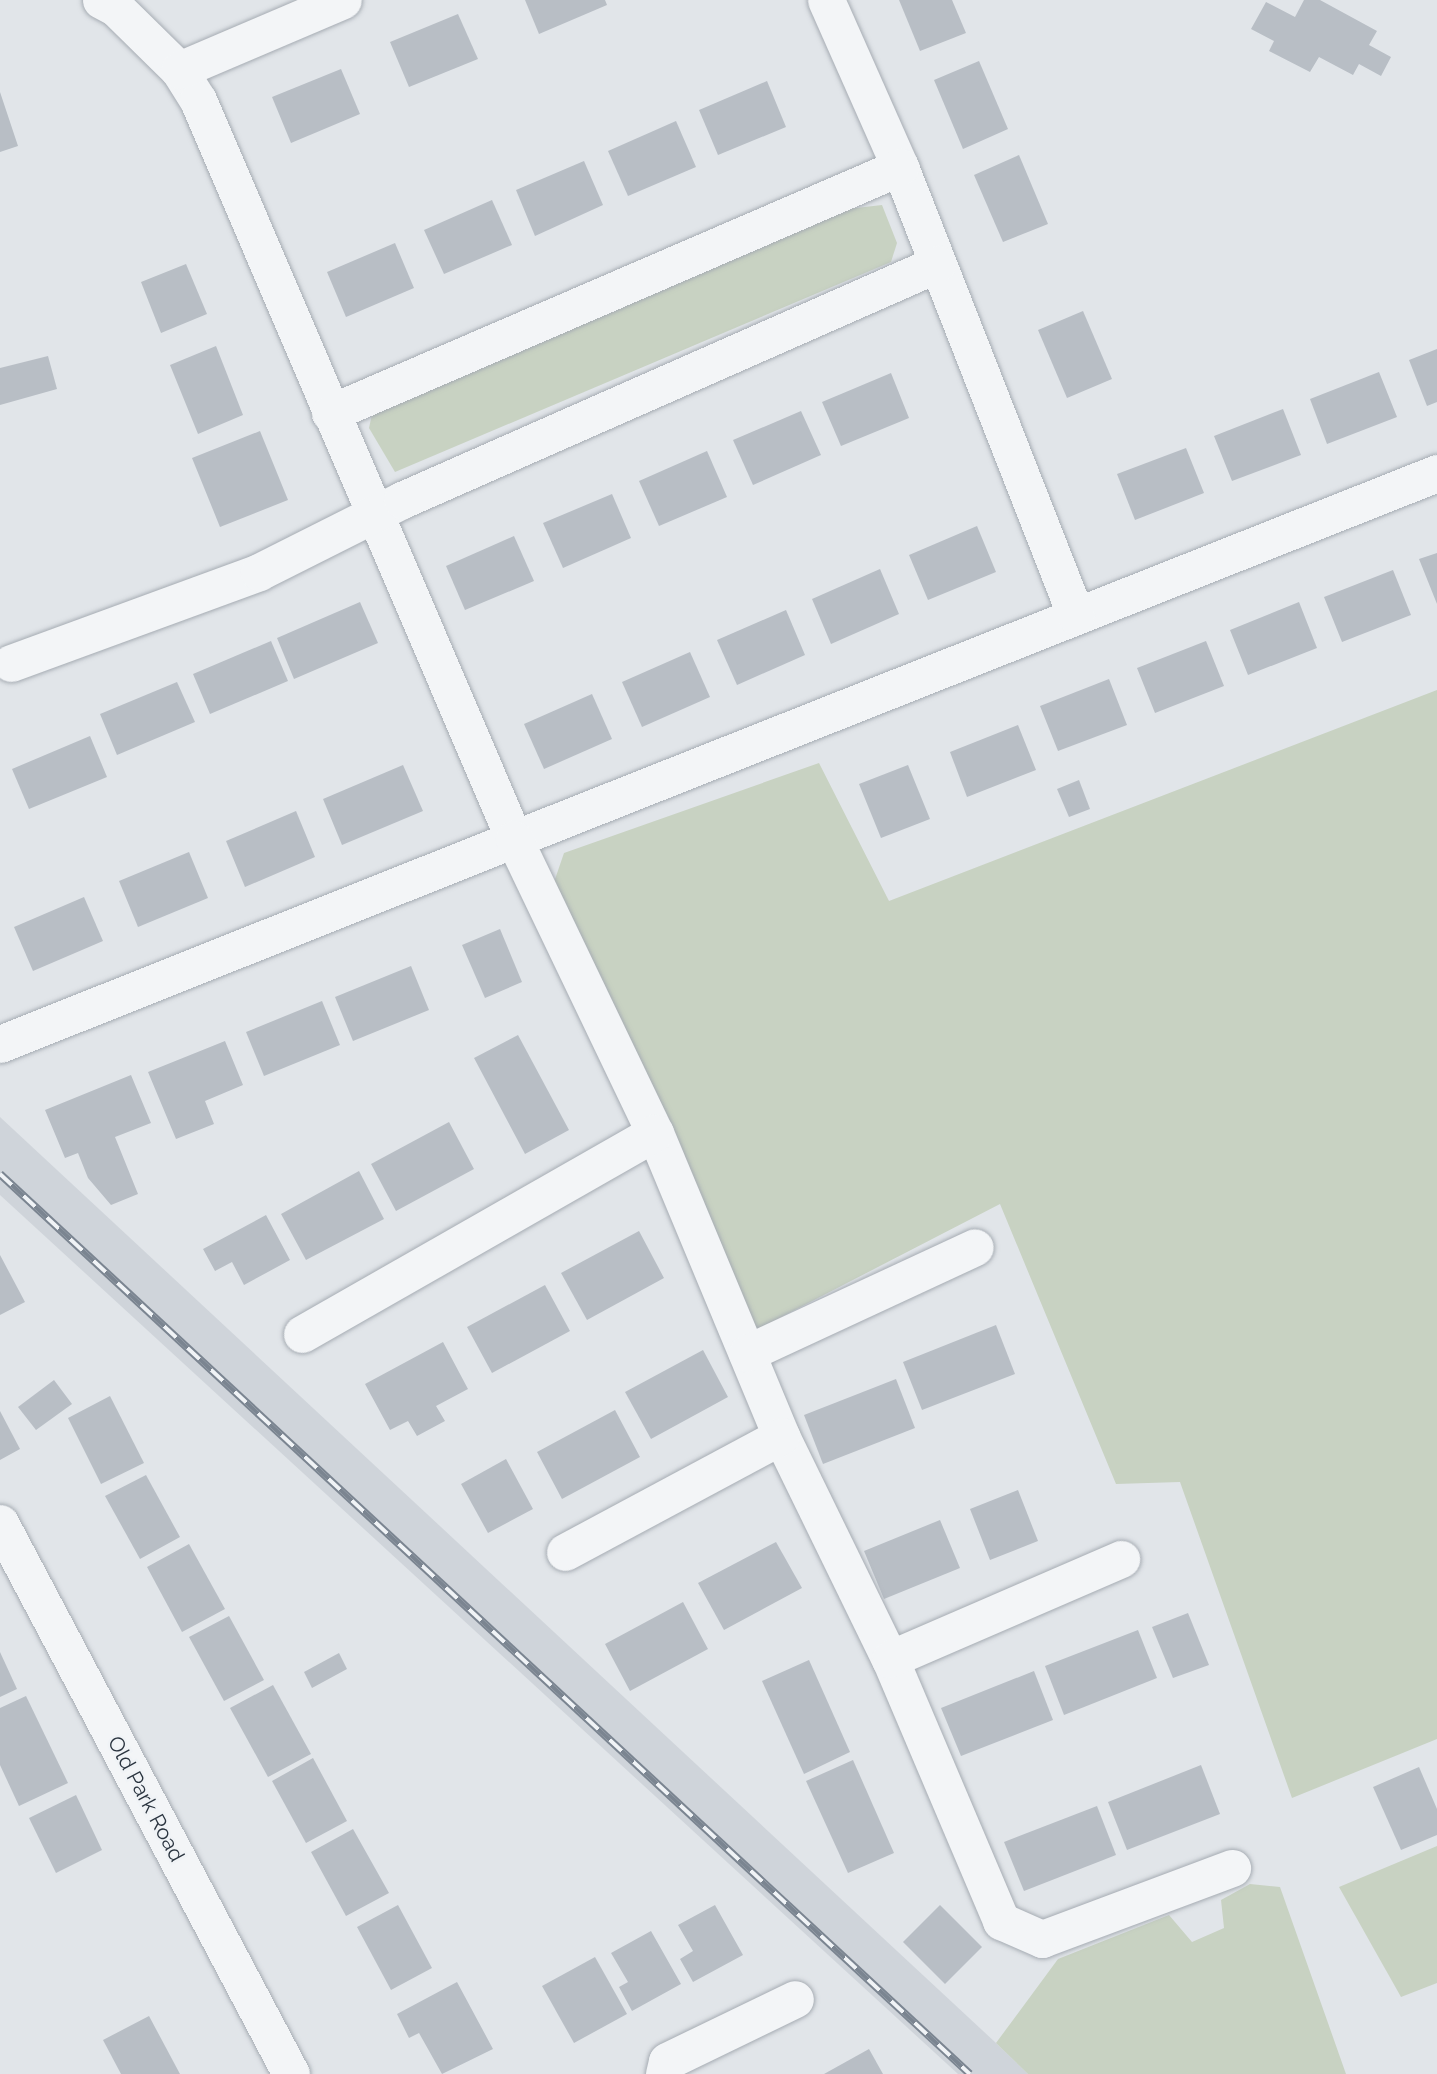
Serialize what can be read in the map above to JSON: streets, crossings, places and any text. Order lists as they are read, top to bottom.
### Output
{
  "streets": {
    "street": ["Old Park Road"]
  }
}
